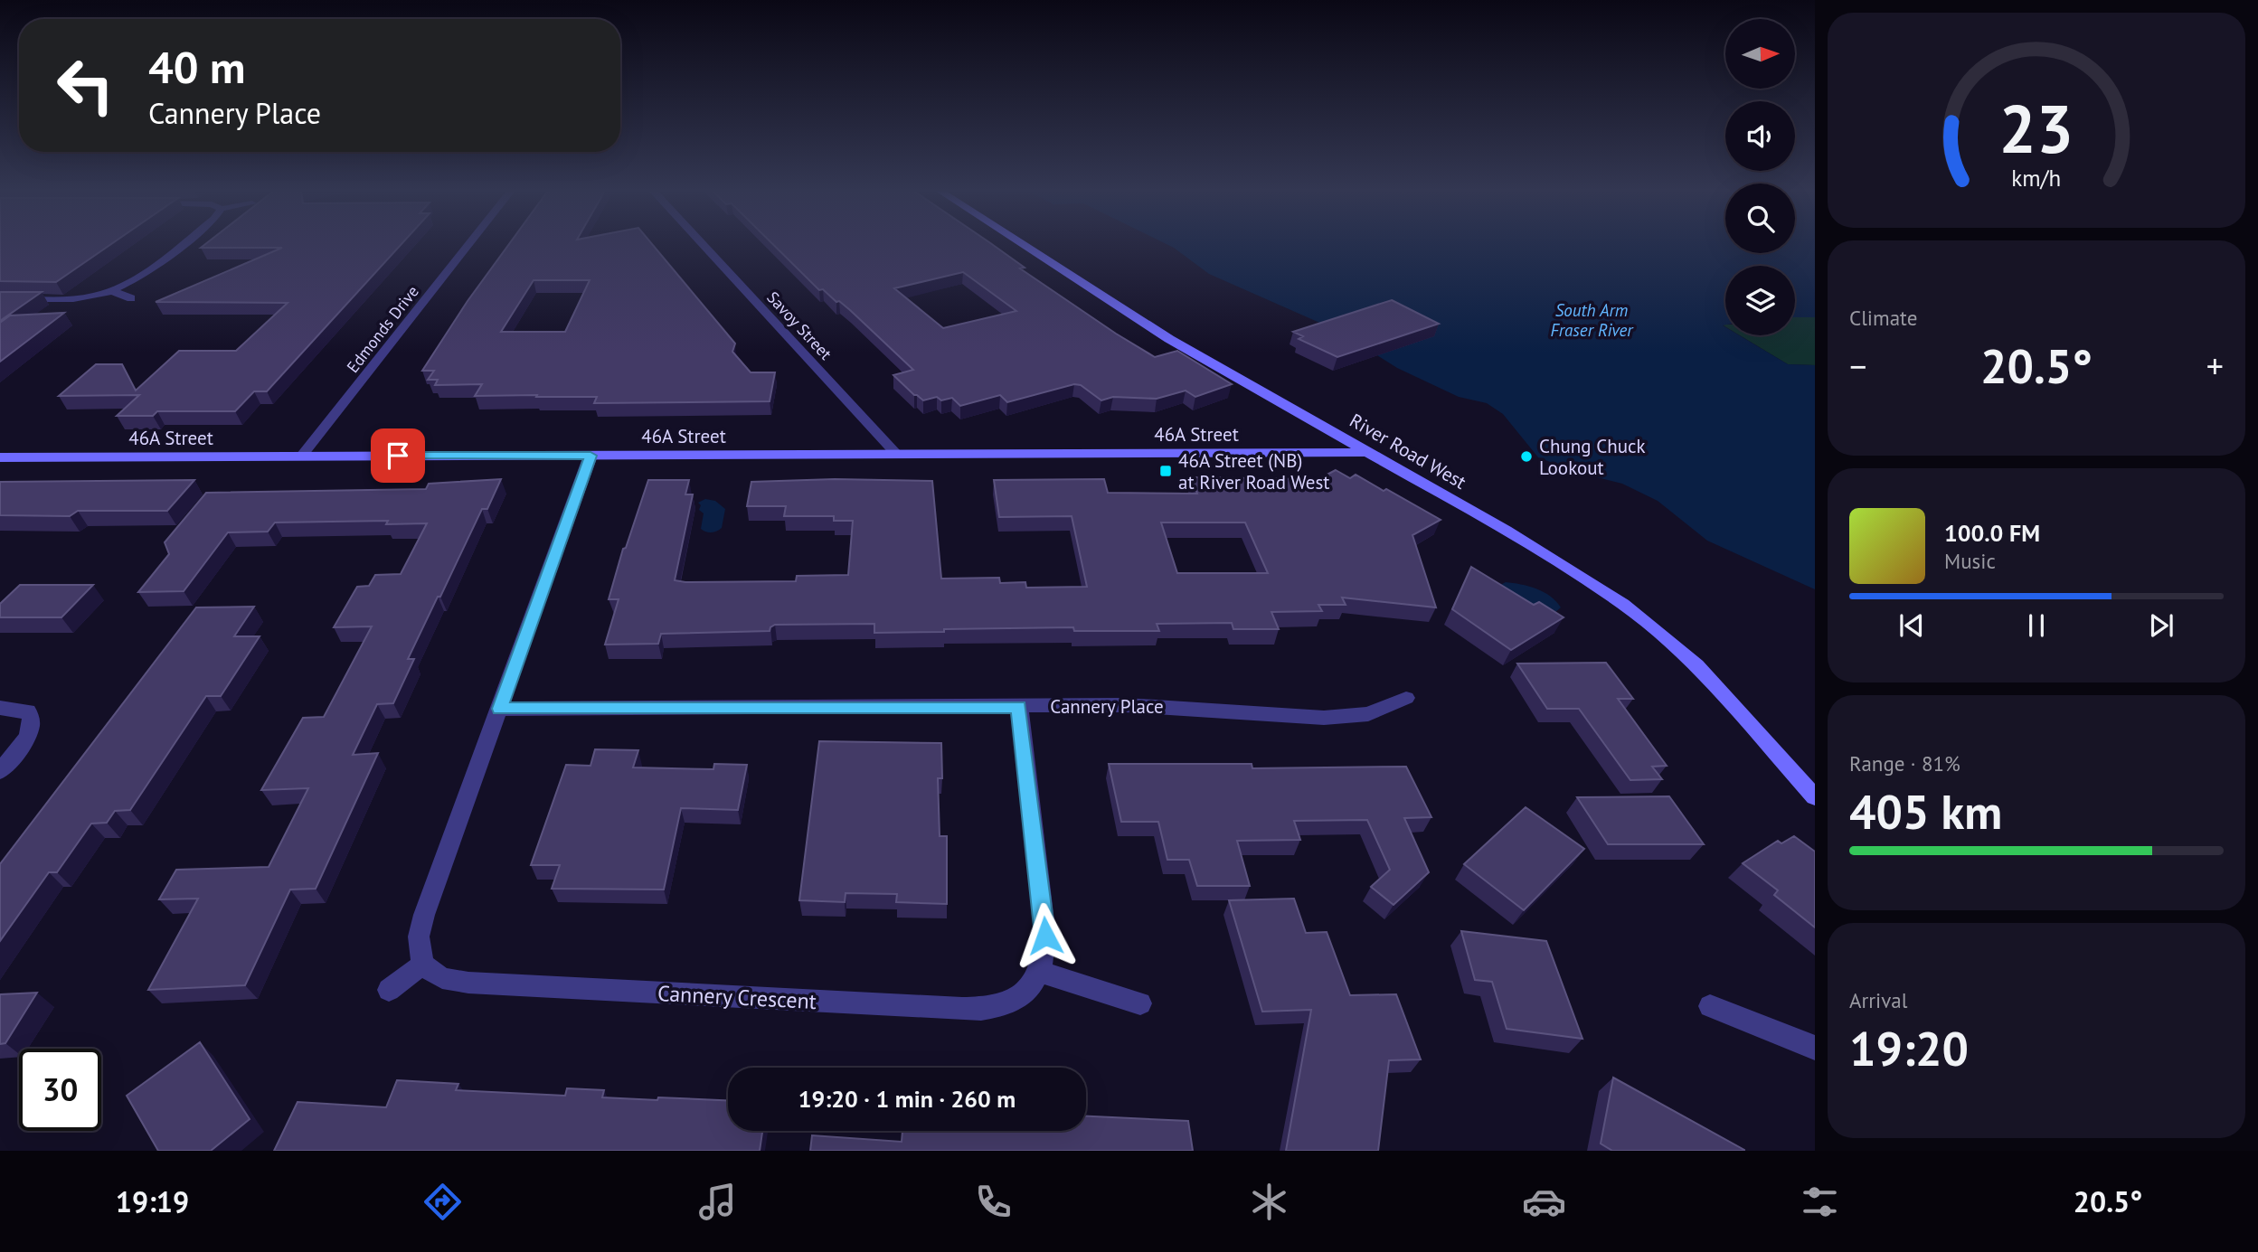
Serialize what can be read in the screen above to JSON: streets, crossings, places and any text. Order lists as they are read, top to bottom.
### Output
{
  "streets": {
    "street": [
      "Savoy Street",
      "Edmonds Drive",
      "46A Street",
      "River Road West",
      "Cannery Place",
      "Cannery Crescent"
    ]
  },
  "crossings": [
    ["Savoy Street", "46A Street"],
    ["Edmonds Drive", "46A Street"],
    ["46A Street", "River Road West"]
  ],
  "water": ["South Arm Fraser River"],
  "places": {
    "other": ["Chung Chuck Lookout"],
    "transit": ["46A Street (NB) at River Road West"]
  },
  "north": "right",
  "page": {
    "turn": ["40 m", "Cannery Place"],
    "tile": [
      "Climate",
      ["Range · 81%", "405 km"],
      ["Arrival", "19:20"]
    ],
    "heat": ["−", "20.5°", "+"],
    "song": ["100.0 FM", "Music"],
    "limit": "30",
    "trip": "19:20 · 1 min · 260 m",
    "tabs": ["19:19", "20.5°"],
    "gauge": ["23", "km/h"]
  }
}
